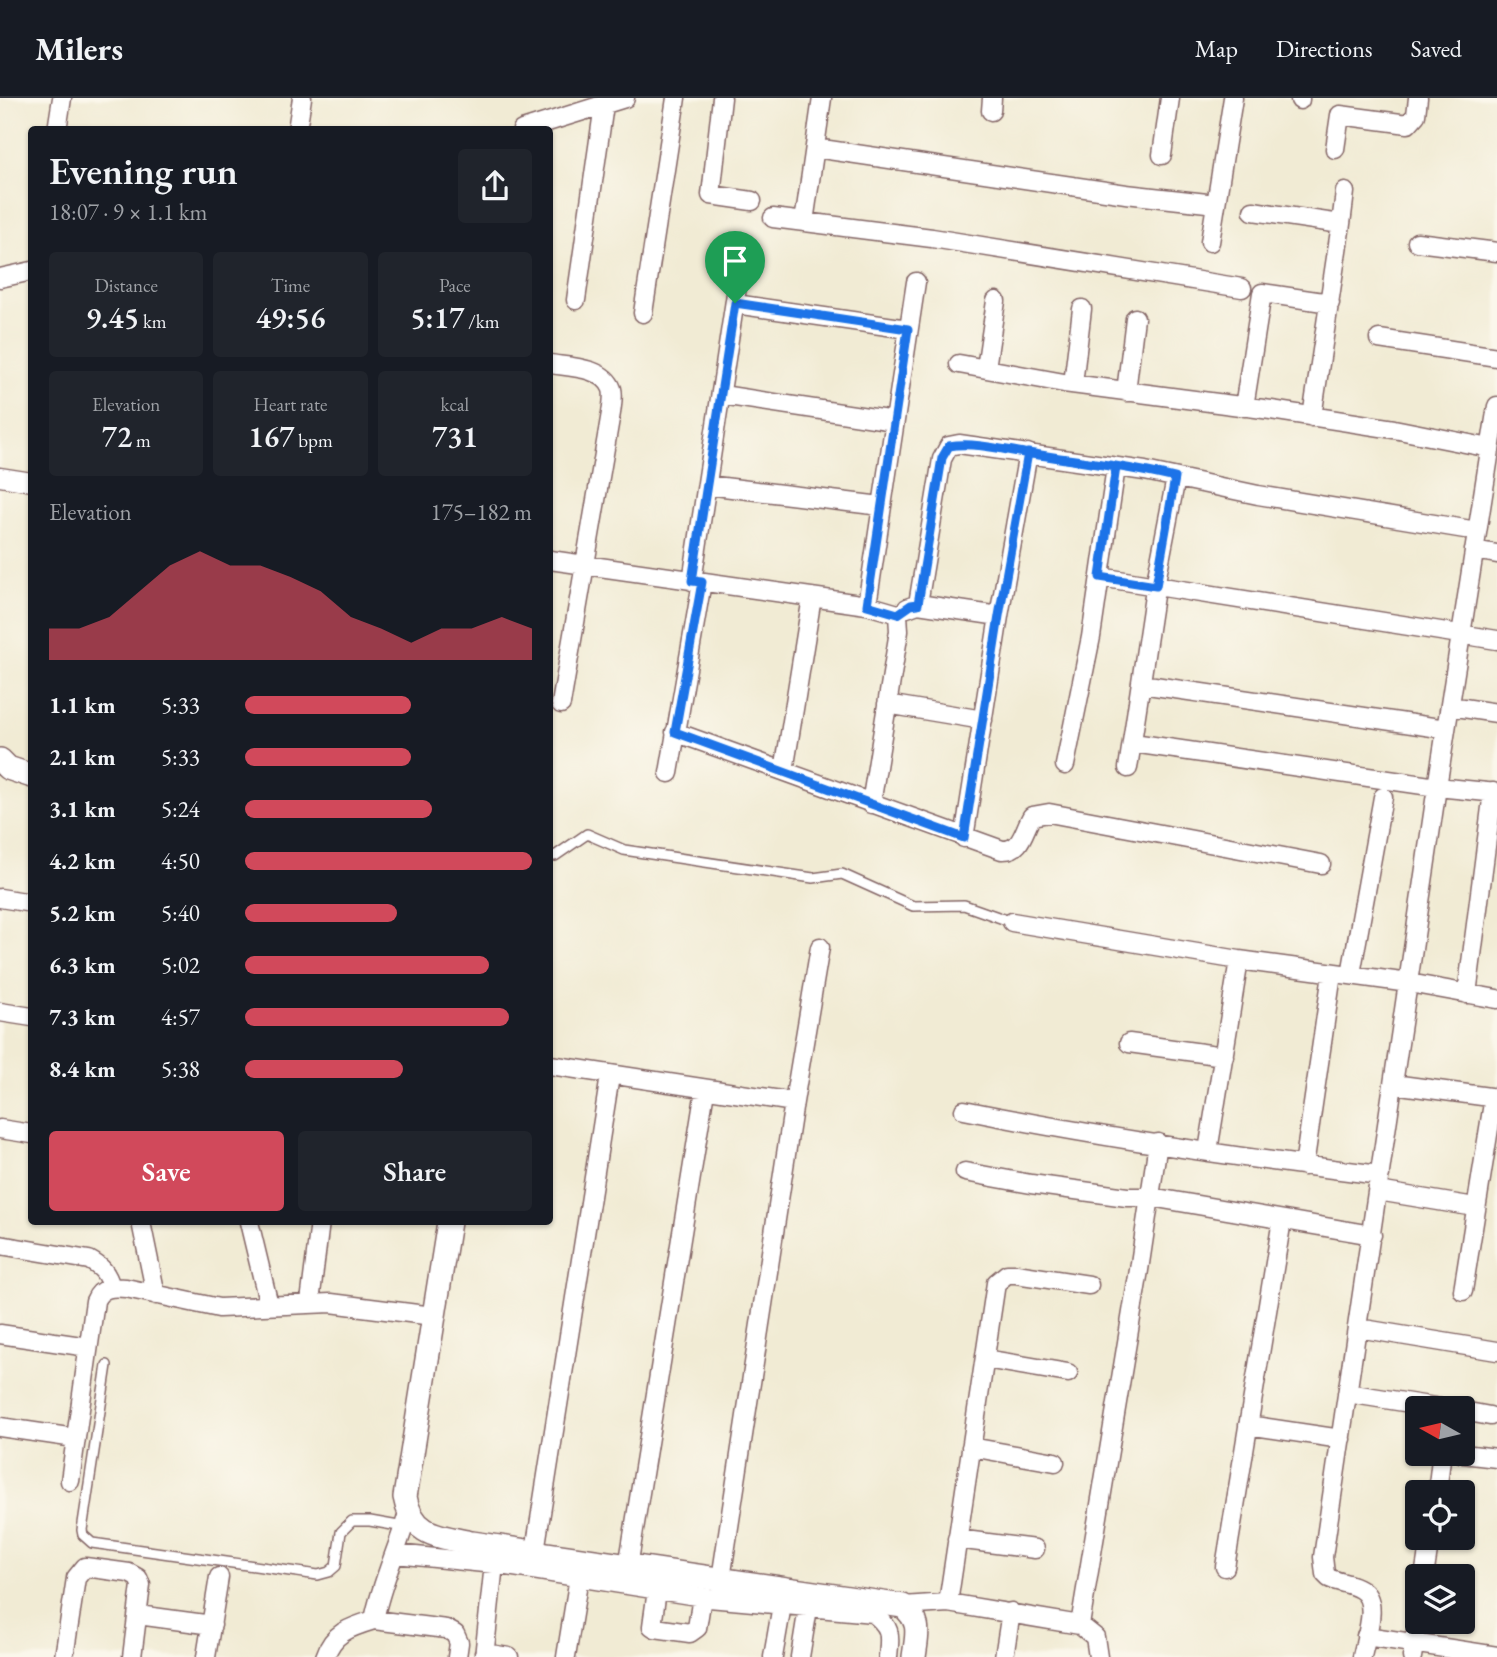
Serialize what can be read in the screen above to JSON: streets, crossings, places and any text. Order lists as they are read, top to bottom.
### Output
{
  "north": "left",
  "page": {
    "header": "Milers",
    "nav": ["Map", "Directions", "Saved"],
    "heading": ["Evening run", "18:07 · 9 × 1.1 km"],
    "stats": [
      ["Distance", "9.45 km"],
      ["Time", "49:56"],
      ["Pace", "5:17 /km"],
      ["Elevation", "72 m"],
      ["Heart rate", "167 bpm"],
      ["kcal", "731"]
    ],
    "chart": ["Elevation", "175–182 m"],
    "list": [
      {
        "name": "1.1 km",
        "note": "5:33"
      },
      {
        "name": "2.1 km",
        "note": "5:33"
      },
      {
        "name": "3.1 km",
        "note": "5:24"
      },
      {
        "name": "4.2 km",
        "note": "4:50"
      },
      {
        "name": "5.2 km",
        "note": "5:40"
      },
      {
        "name": "6.3 km",
        "note": "5:02"
      },
      {
        "name": "7.3 km",
        "note": "4:57"
      },
      {
        "name": "8.4 km",
        "note": "5:38"
      }
    ],
    "buttons": ["Save", "Share"]
  }
}
